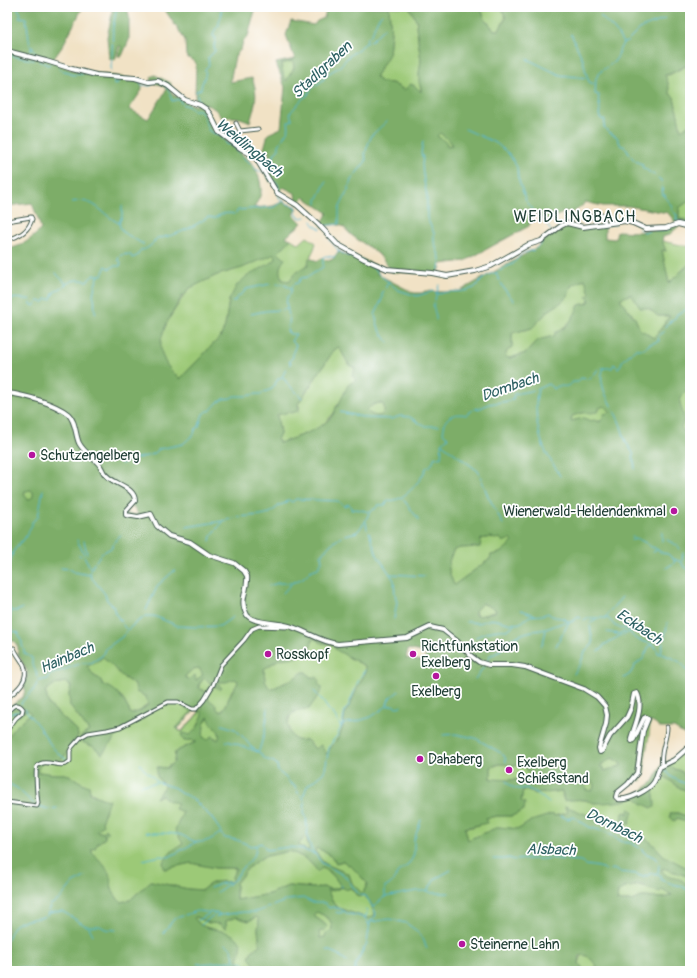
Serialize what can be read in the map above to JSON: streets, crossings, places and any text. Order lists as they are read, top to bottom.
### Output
{
  "districts": ["WEIDLINGBACH"],
  "water": [
    "Stadlgraben",
    "Weidlingbach",
    "Dombach",
    "Eckbach",
    "Hainbach",
    "Dornbach",
    "Alsbach"
  ],
  "places": [
    "Schutzengelberg",
    "Wienerwald-Heldendenkmal",
    "Rosskopf",
    "Richtfunkstation Exelberg",
    "Exelberg",
    "Dahaberg",
    "Exelberg Schießstand",
    "Steinerne Lahn"
  ]
}
